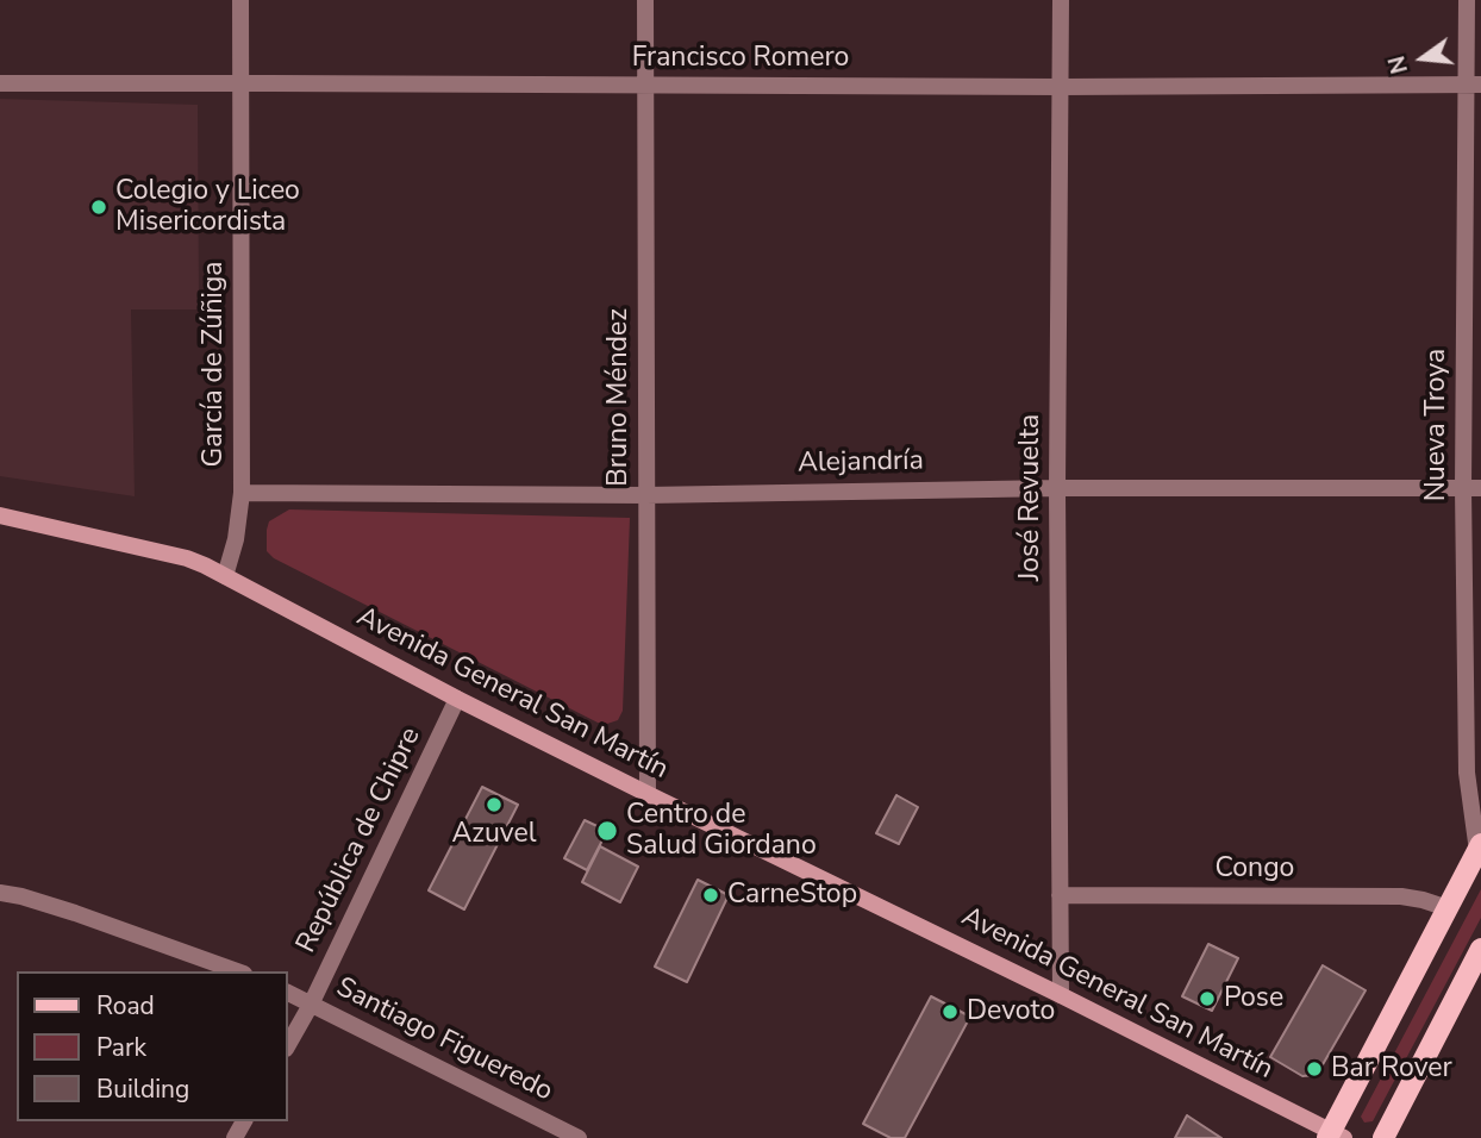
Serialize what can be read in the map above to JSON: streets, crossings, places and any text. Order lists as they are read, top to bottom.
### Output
{
  "streets": {
    "main road": ["Avenida General San Martín"],
    "street": [
      "Francisco Romero",
      "García de Zúñiga",
      "Bruno Méndez",
      "Nueva Troya",
      "Alejandría",
      "José Revuelta",
      "República de Chipre",
      "Congo",
      "Santiago Figueredo"
    ]
  },
  "crossings": [
    ["Francisco Romero", "García de Zúñiga"],
    ["Francisco Romero", "Bruno Méndez"],
    ["Francisco Romero", "Nueva Troya"],
    ["Francisco Romero", "José Revuelta"],
    ["García de Zúñiga", "Alejandría"],
    ["García de Zúñiga", "Avenida General San Martín"],
    ["Bruno Méndez", "Alejandría"],
    ["Bruno Méndez", "Avenida General San Martín"],
    ["Nueva Troya", "Alejandría"],
    ["Alejandría", "José Revuelta"],
    ["José Revuelta", "Avenida General San Martín"],
    ["José Revuelta", "Congo"],
    ["Avenida General San Martín", "República de Chipre"],
    ["República de Chipre", "Santiago Figueredo"]
  ],
  "places": [
    "Colegio y Liceo Misericordista",
    "Azuvel",
    "Centro de Salud Giordano",
    "CarneStop",
    "Pose",
    "Devoto",
    "Bar Rover"
  ],
  "legend": ["Road", "Park", "Building"],
  "north": "left"
}
